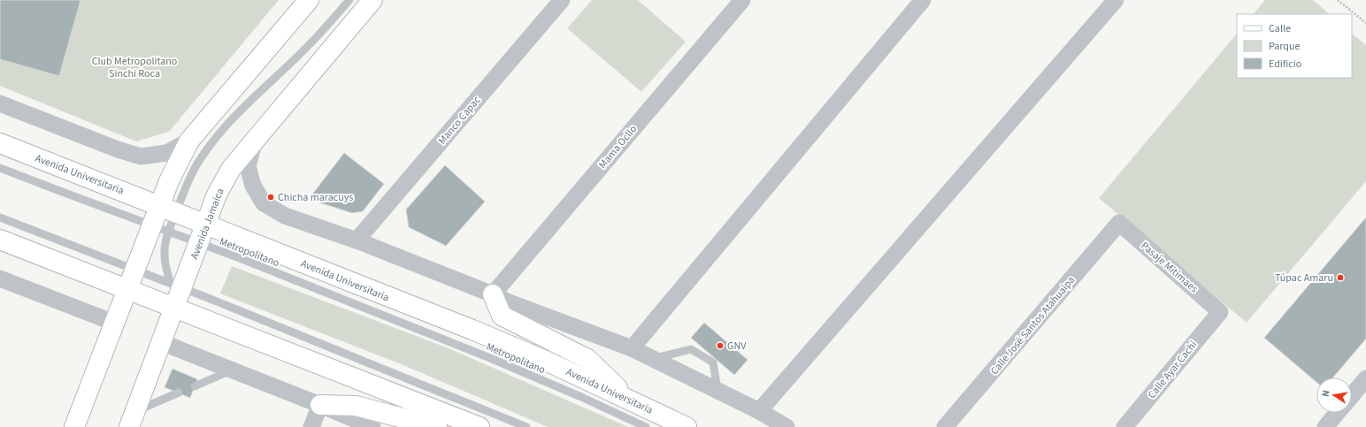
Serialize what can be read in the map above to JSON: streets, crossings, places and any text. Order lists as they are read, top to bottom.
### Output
{
  "streets": {
    "main road": ["Avenida Universitaria", "Avenida Jamaica"],
    "street": [
      "Manco Capac",
      "Mama Ocllo",
      "Pasaje Mitimaes",
      "Calle José Santos Atahuaipa",
      "Calle Ayar Cachi"
    ],
    "lane": ["Metropolitano"]
  },
  "crossings": [
    ["Avenida Universitaria", "Avenida Jamaica"],
    ["Avenida Jamaica", "Metropolitano"],
    ["Pasaje Mitimaes", "Calle José Santos Atahuaipa"],
    ["Pasaje Mitimaes", "Calle Ayar Cachi"]
  ],
  "parks": ["Club Metropolitano Sinchi Roca"],
  "places": ["Chicha maracuys", "Túpac Amaru", "GNV"],
  "legend": ["Calle", "Parque", "Edificio"],
  "north": "left"
}
